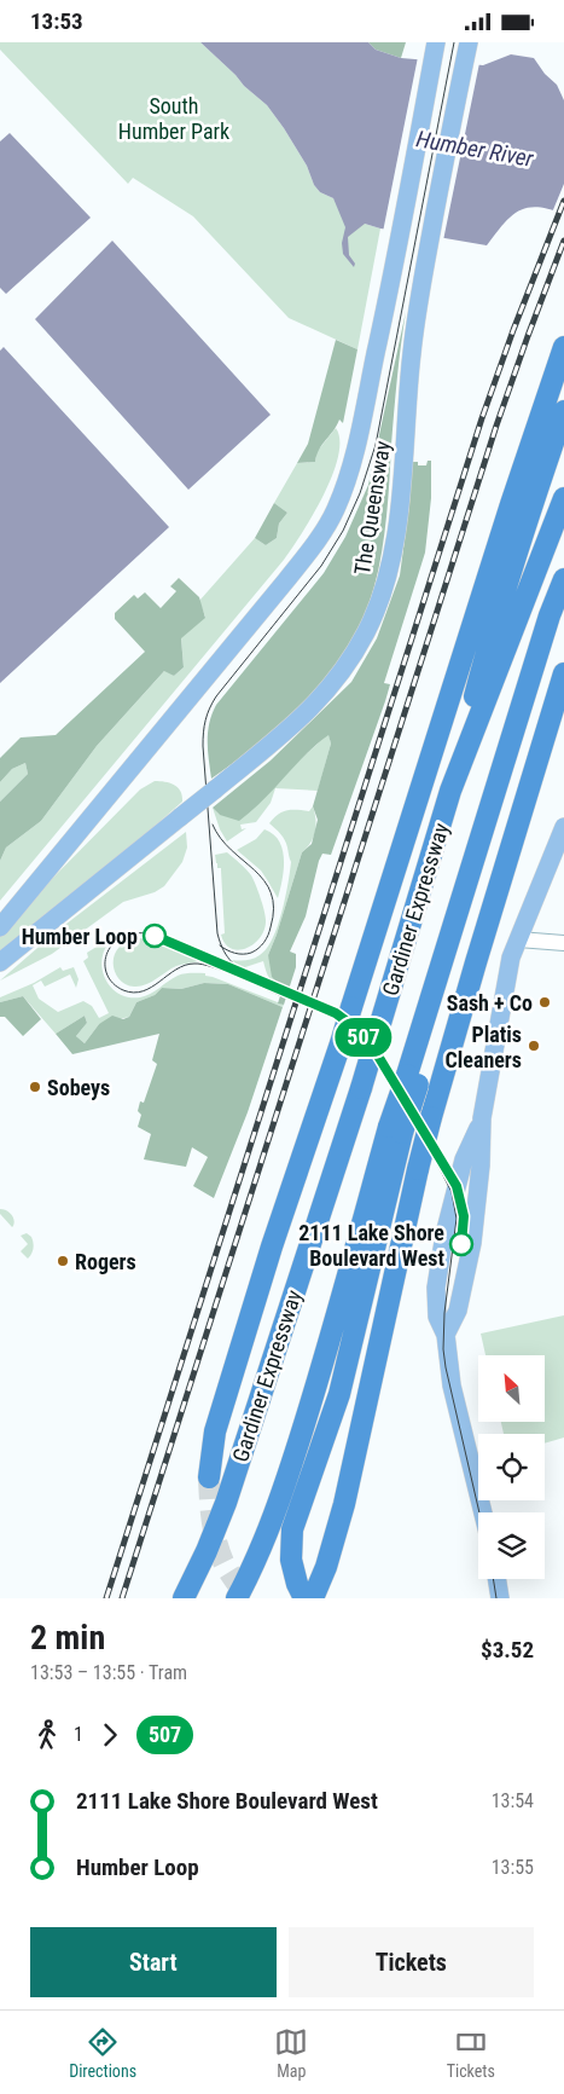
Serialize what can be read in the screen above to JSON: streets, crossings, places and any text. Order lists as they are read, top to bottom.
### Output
{
  "streets": {
    "highway": ["Gardiner Expressway"],
    "main road": ["The Queensway"]
  },
  "water": ["Humber River"],
  "parks": ["South Humber Park"],
  "places": [
    "Humber Loop",
    "Sash + Co",
    "Platis Cleaners",
    "Sobeys",
    "2111 Lake Shore Boulevard West",
    "Rogers"
  ],
  "lines": ["tram line 507"],
  "north": "top left",
  "page": {
    "status": "13:53",
    "on_map": "507",
    "heading": ["2 min", "13:53 – 13:55 · Tram", "$3.52"],
    "legs": ["1", "507"],
    "list": [
      {
        "name": "2111 Lake Shore Boulevard West",
        "value": "13:54"
      },
      {
        "name": "Humber Loop",
        "value": "13:55"
      }
    ],
    "buttons": ["Start", "Tickets"],
    "tabs": ["Directions", "Map", "Tickets"]
  }
}
